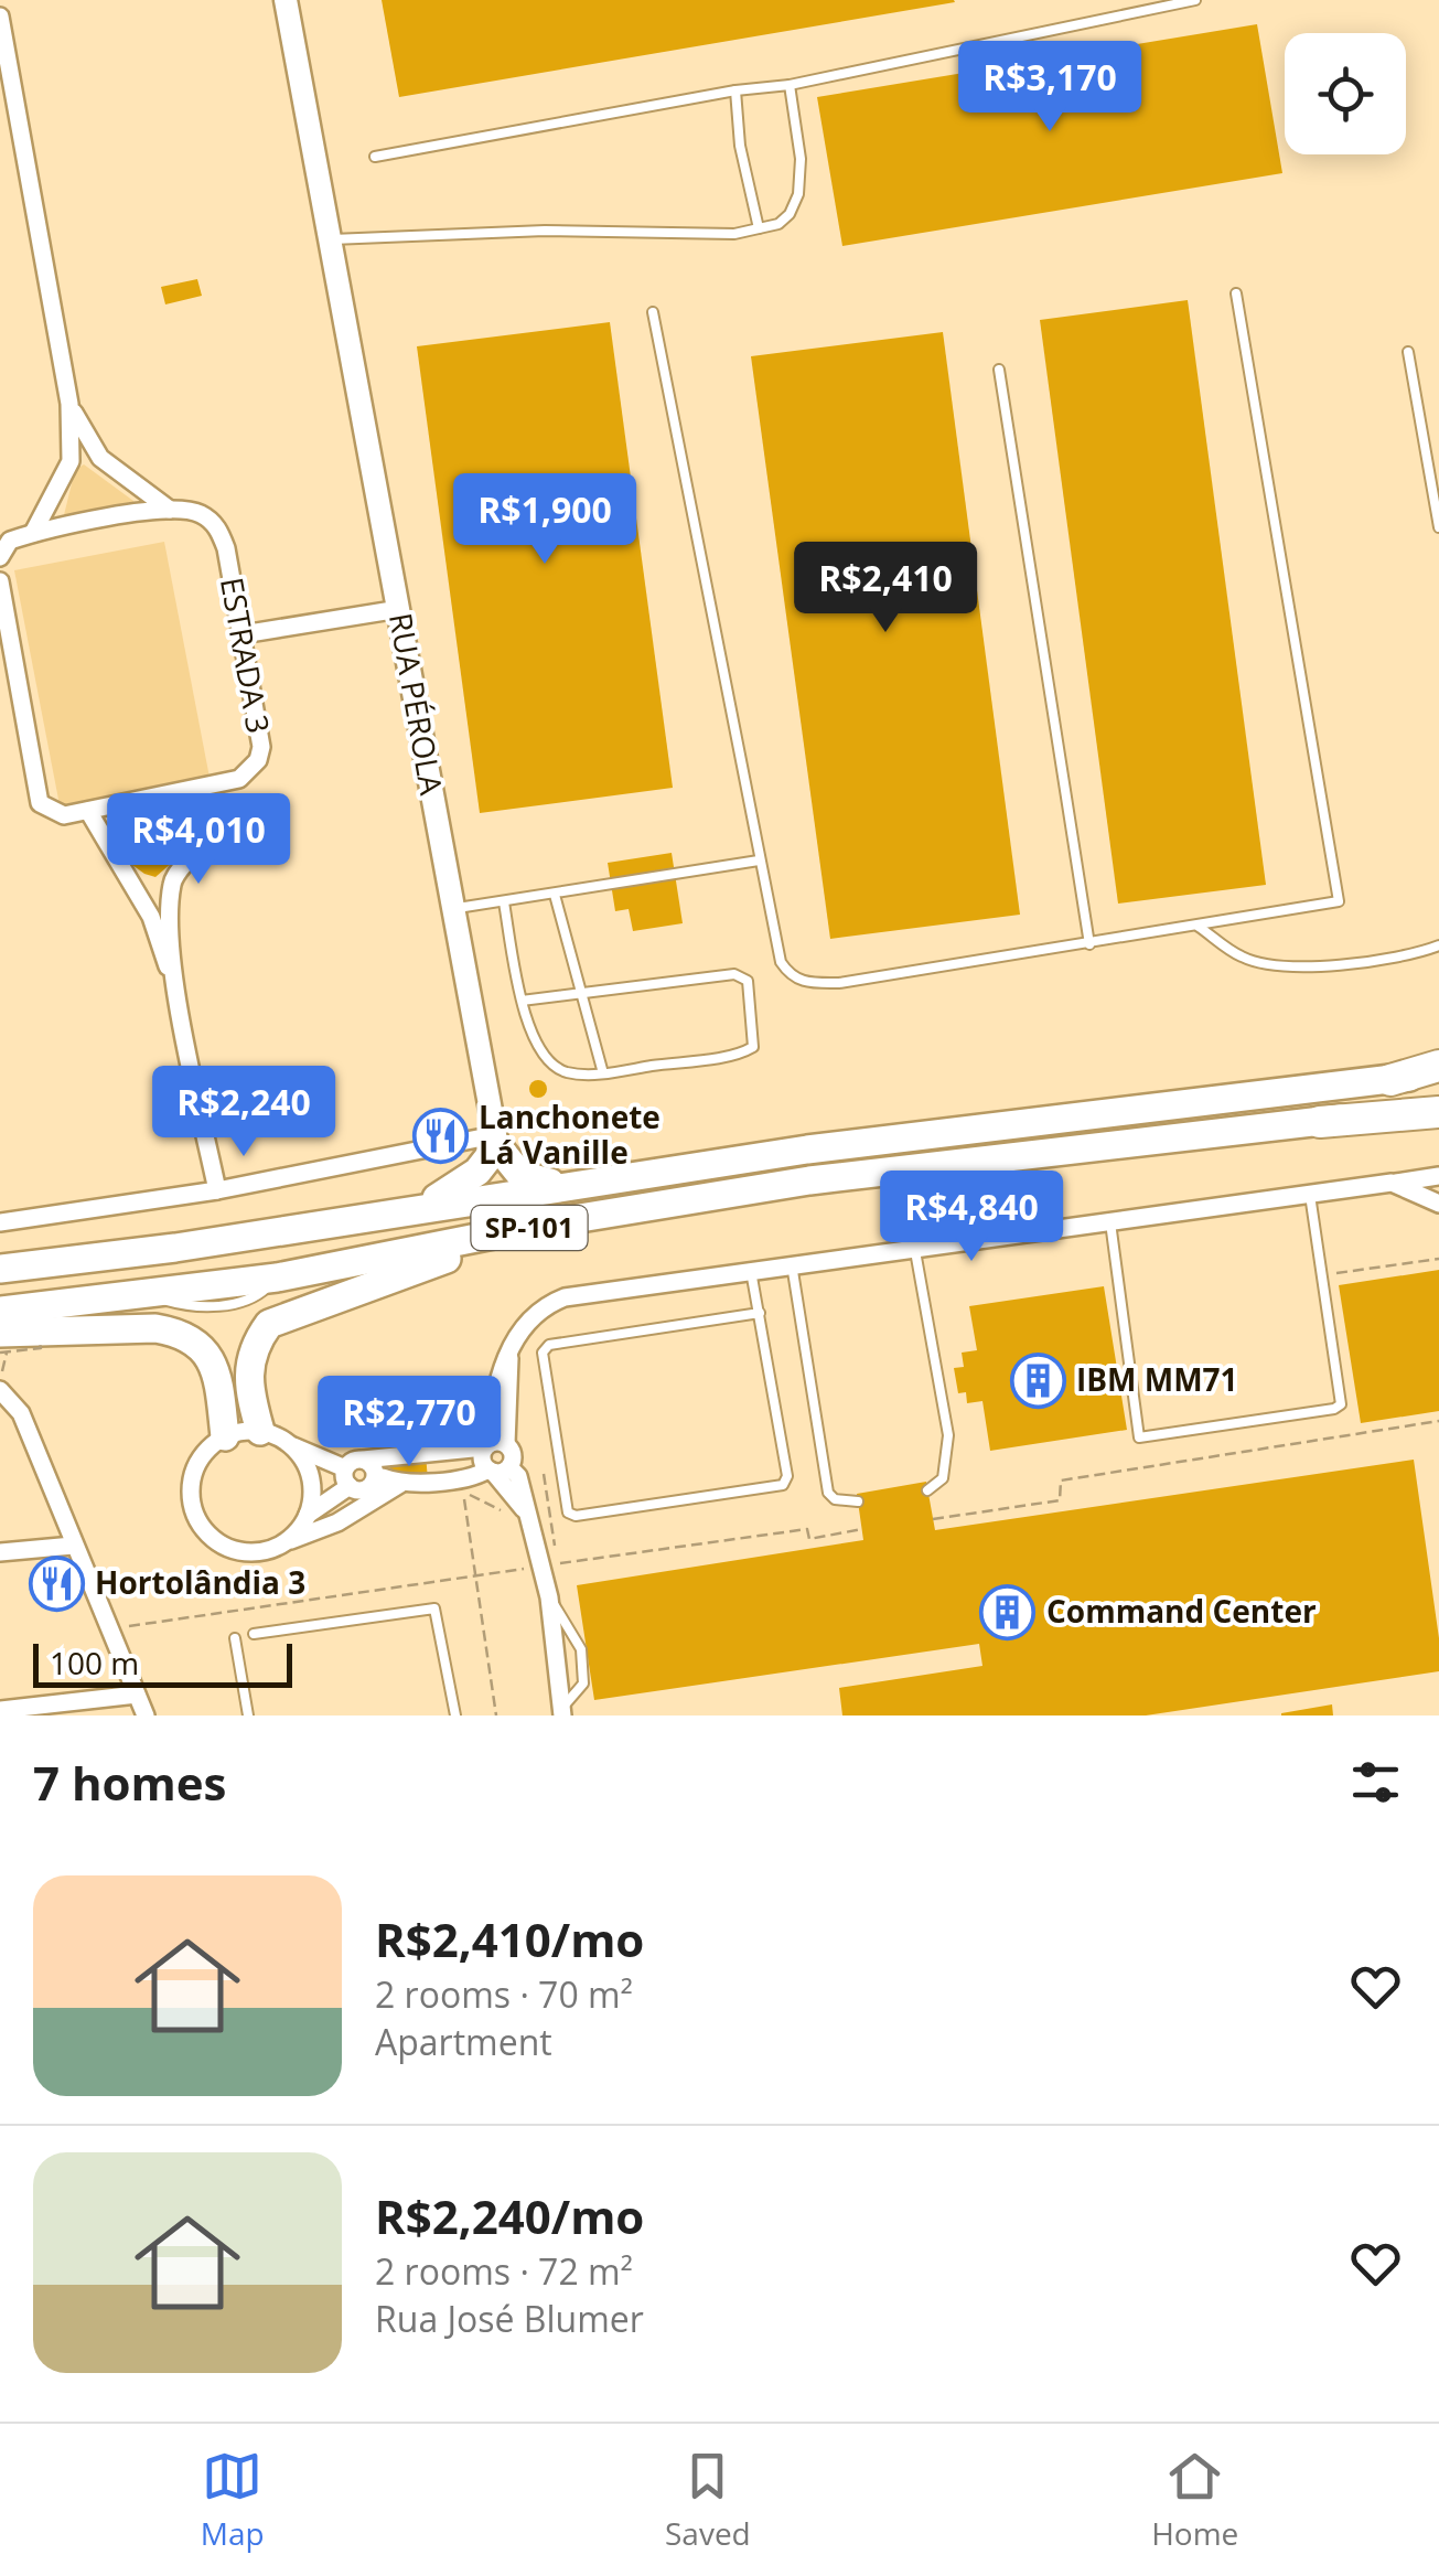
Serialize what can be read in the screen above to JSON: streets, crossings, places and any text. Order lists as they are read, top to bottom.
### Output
{
  "streets": {
    "highway": ["SP-101"],
    "street": ["ESTRADA 3", "RUA PÉROLA"]
  },
  "places": {
    "restaurant": ["Lanchonete Lá Vanille", "Hortolândia 3"],
    "building": ["IBM MM71", "Command Center"]
  },
  "scale_bar": "100 m",
  "page": {
    "price": [
      "R$3,170",
      "R$1,900",
      "R$2,410",
      "R$4,010",
      "R$2,240",
      "R$4,840",
      "R$2,770"
    ],
    "scale": "100 m",
    "heading": "7 homes",
    "list": [
      {
        "name": "R$2,410/mo",
        "note": "2 rooms · 70 m² · Apartment"
      },
      {
        "name": "R$2,240/mo",
        "note": "2 rooms · 72 m² · Rua José Blumer"
      }
    ],
    "tabs": ["Map", "Saved", "Home"]
  }
}
